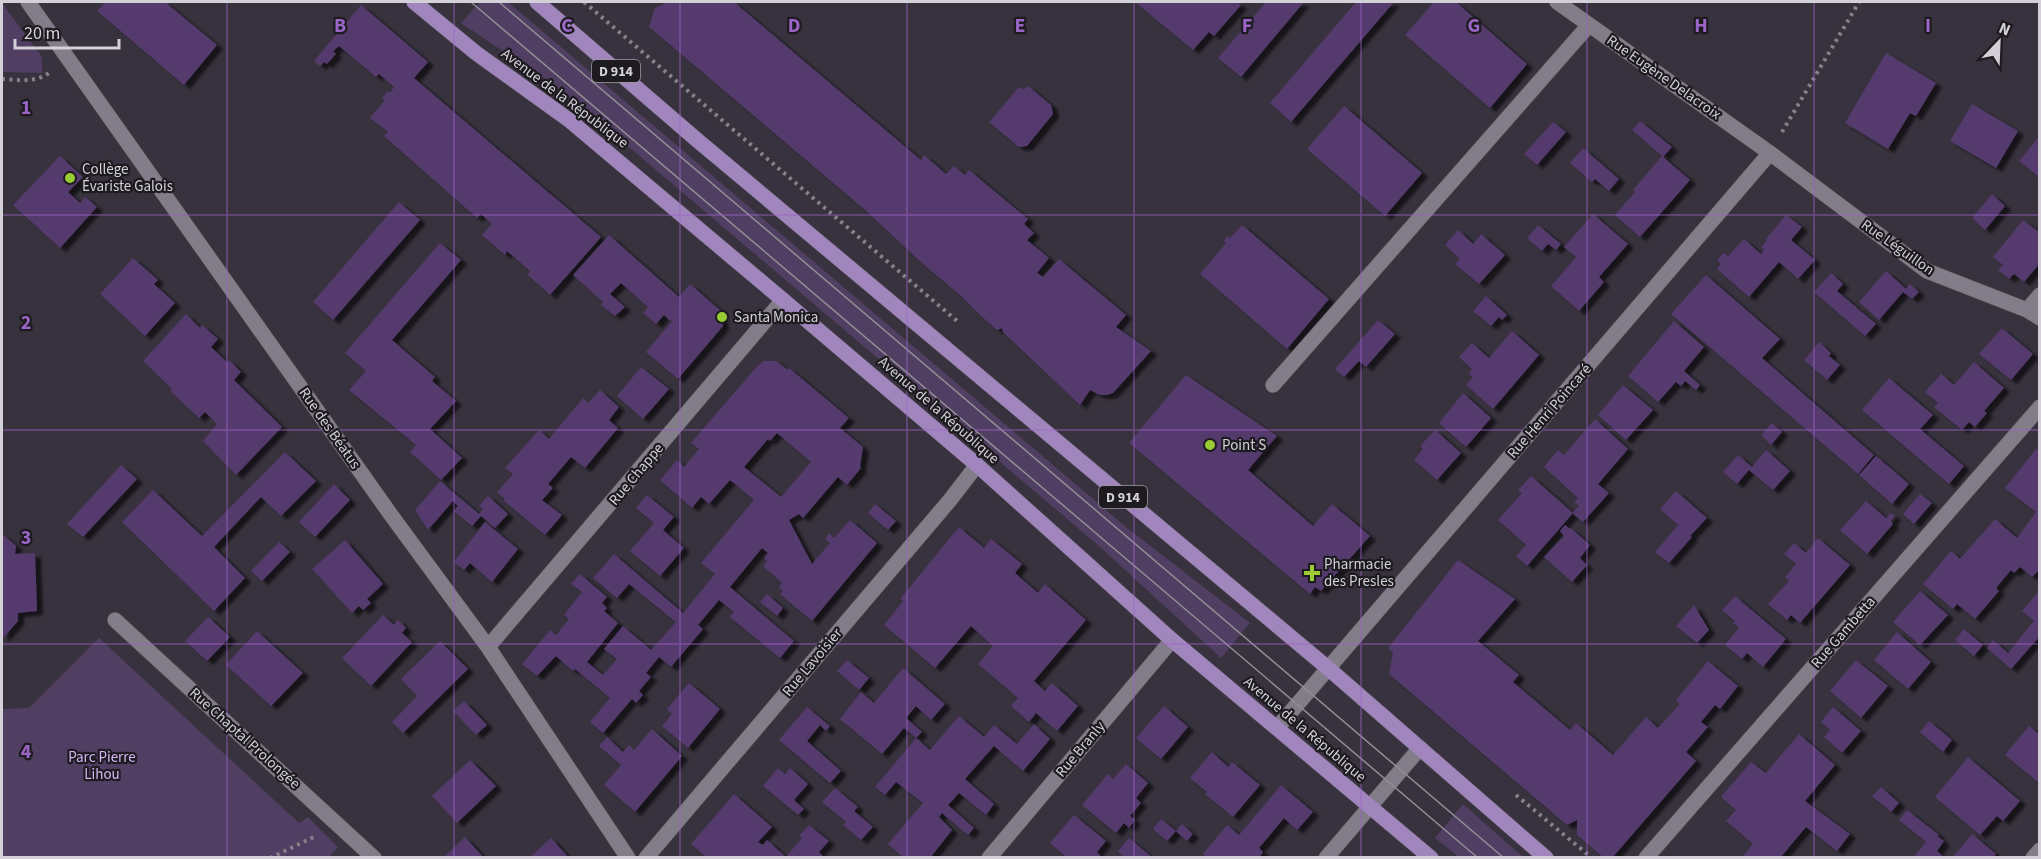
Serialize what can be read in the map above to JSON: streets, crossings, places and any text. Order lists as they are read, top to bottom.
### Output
{
  "streets": {
    "main road": ["D 914", "Avenue de la République"],
    "street": [
      "Rue Eugène Delacroix",
      "Rue Léguillon",
      "Rue Henri Poincaré",
      "Rue des Béatus",
      "Rue Chappe",
      "Rue Gambetta",
      "Rue Lavoisier",
      "Rue Chaptal Prolongée",
      "Rue Branly"
    ]
  },
  "crossings": [
    ["D 914", "Rue Henri Poincaré"],
    ["Rue Eugène Delacroix", "Rue Léguillon"],
    ["Rue Eugène Delacroix", "Rue Henri Poincaré"],
    ["Avenue de la République", "Rue Henri Poincaré"],
    ["Avenue de la République", "Rue Chappe"],
    ["Avenue de la République", "Rue Lavoisier"],
    ["Avenue de la République", "Rue Branly"],
    ["Rue Léguillon", "Rue Henri Poincaré"],
    ["Rue des Béatus", "Rue Chappe"]
  ],
  "parks": ["Parc Pierre Lihou"],
  "places": {
    "other": ["Collège Évariste Galois", "Santa Monica", "Point S"],
    "health": ["Pharmacie des Presles"]
  },
  "scale_bar": "20 m",
  "north": "top right",
  "grid": {
    "columns": [
      "B",
      "C",
      "D",
      "E",
      "F",
      "G",
      "H",
      "I"
    ],
    "rows": [
      "1",
      "2",
      "3",
      "4"
    ]
  }
}
